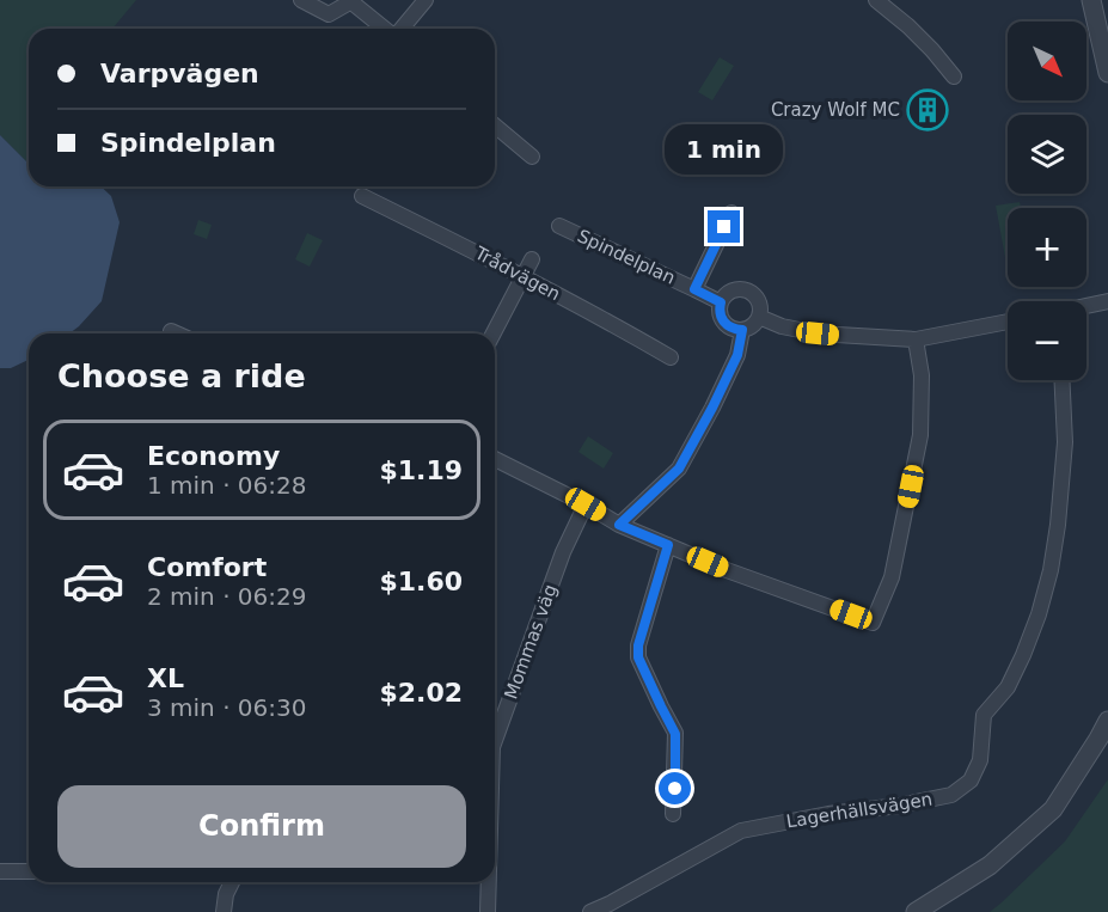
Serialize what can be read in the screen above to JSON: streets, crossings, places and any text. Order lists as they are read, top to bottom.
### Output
{
  "streets": {
    "street": [
      "Spindelplan",
      "Trådvägen",
      "Mommas väg",
      "Lagerhällsvägen"
    ]
  },
  "places": {
    "building": ["Crazy Wolf MC"]
  },
  "north": "bottom right",
  "page": {
    "map_buttons": ["+", "−"],
    "banner": ["Varpvägen", "Spindelplan"],
    "bubble": "1 min",
    "heading": "Choose a ride",
    "list": [
      {
        "name": "Economy",
        "note": "1 min · 06:28",
        "value": "$1.19"
      },
      {
        "name": "Comfort",
        "note": "2 min · 06:29",
        "value": "$1.60"
      },
      {
        "name": "XL",
        "note": "3 min · 06:30",
        "value": "$2.02"
      }
    ],
    "buttons": "Confirm"
  }
}
